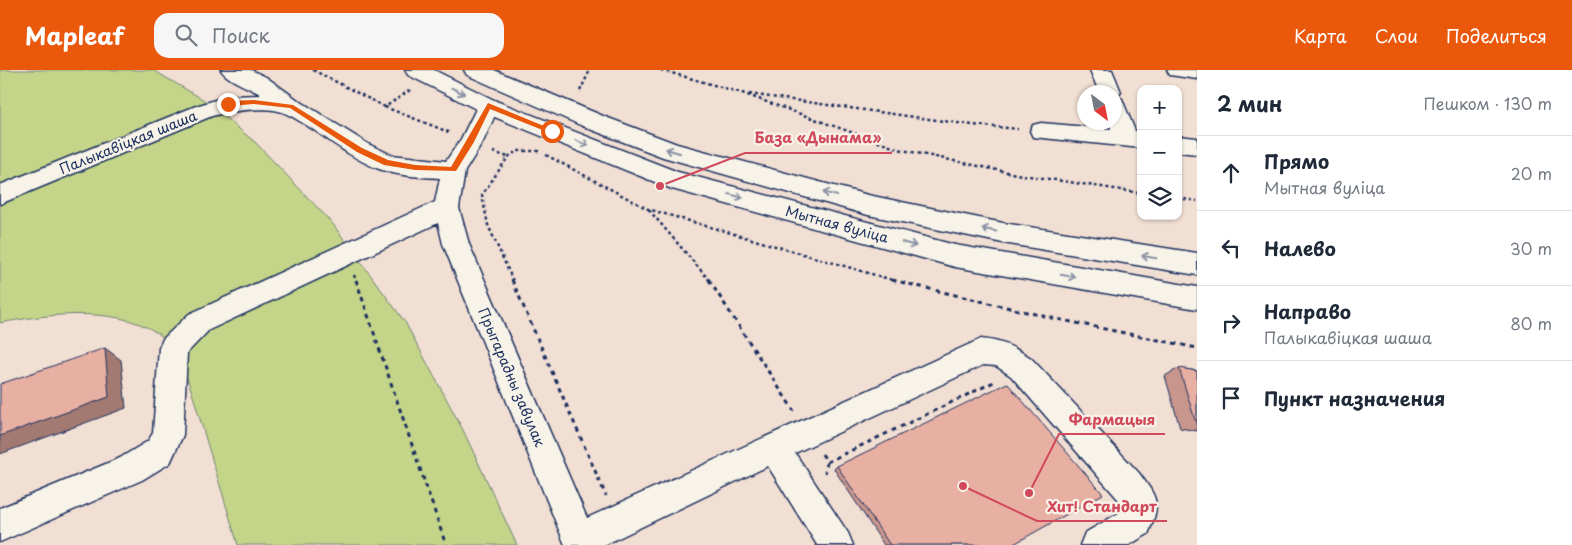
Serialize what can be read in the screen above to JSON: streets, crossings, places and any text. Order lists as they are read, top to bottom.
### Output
{
  "streets": {
    "main road": ["Палыкавіцкая шаша", "Мытная вуліца", "Прыгарадны завулак"]
  },
  "places": ["База «Дынама»", "Хит! Стандарт", "Фармацыя"],
  "north": "bottom right",
  "page": {
    "header": "Mapleaf",
    "search": "Поиск",
    "nav": ["Карта", "Слои", "Поделиться"],
    "heading": ["2 мин", "Пешком · 130 m"],
    "map_buttons": ["+", "−"],
    "list": [
      ["Прямо", "Мытная вуліца", "20 m"],
      ["Налево", "30 m"],
      ["Направо", "Палыкавіцкая шаша", "80 m"],
      "Пункт назначения"
    ]
  }
}
